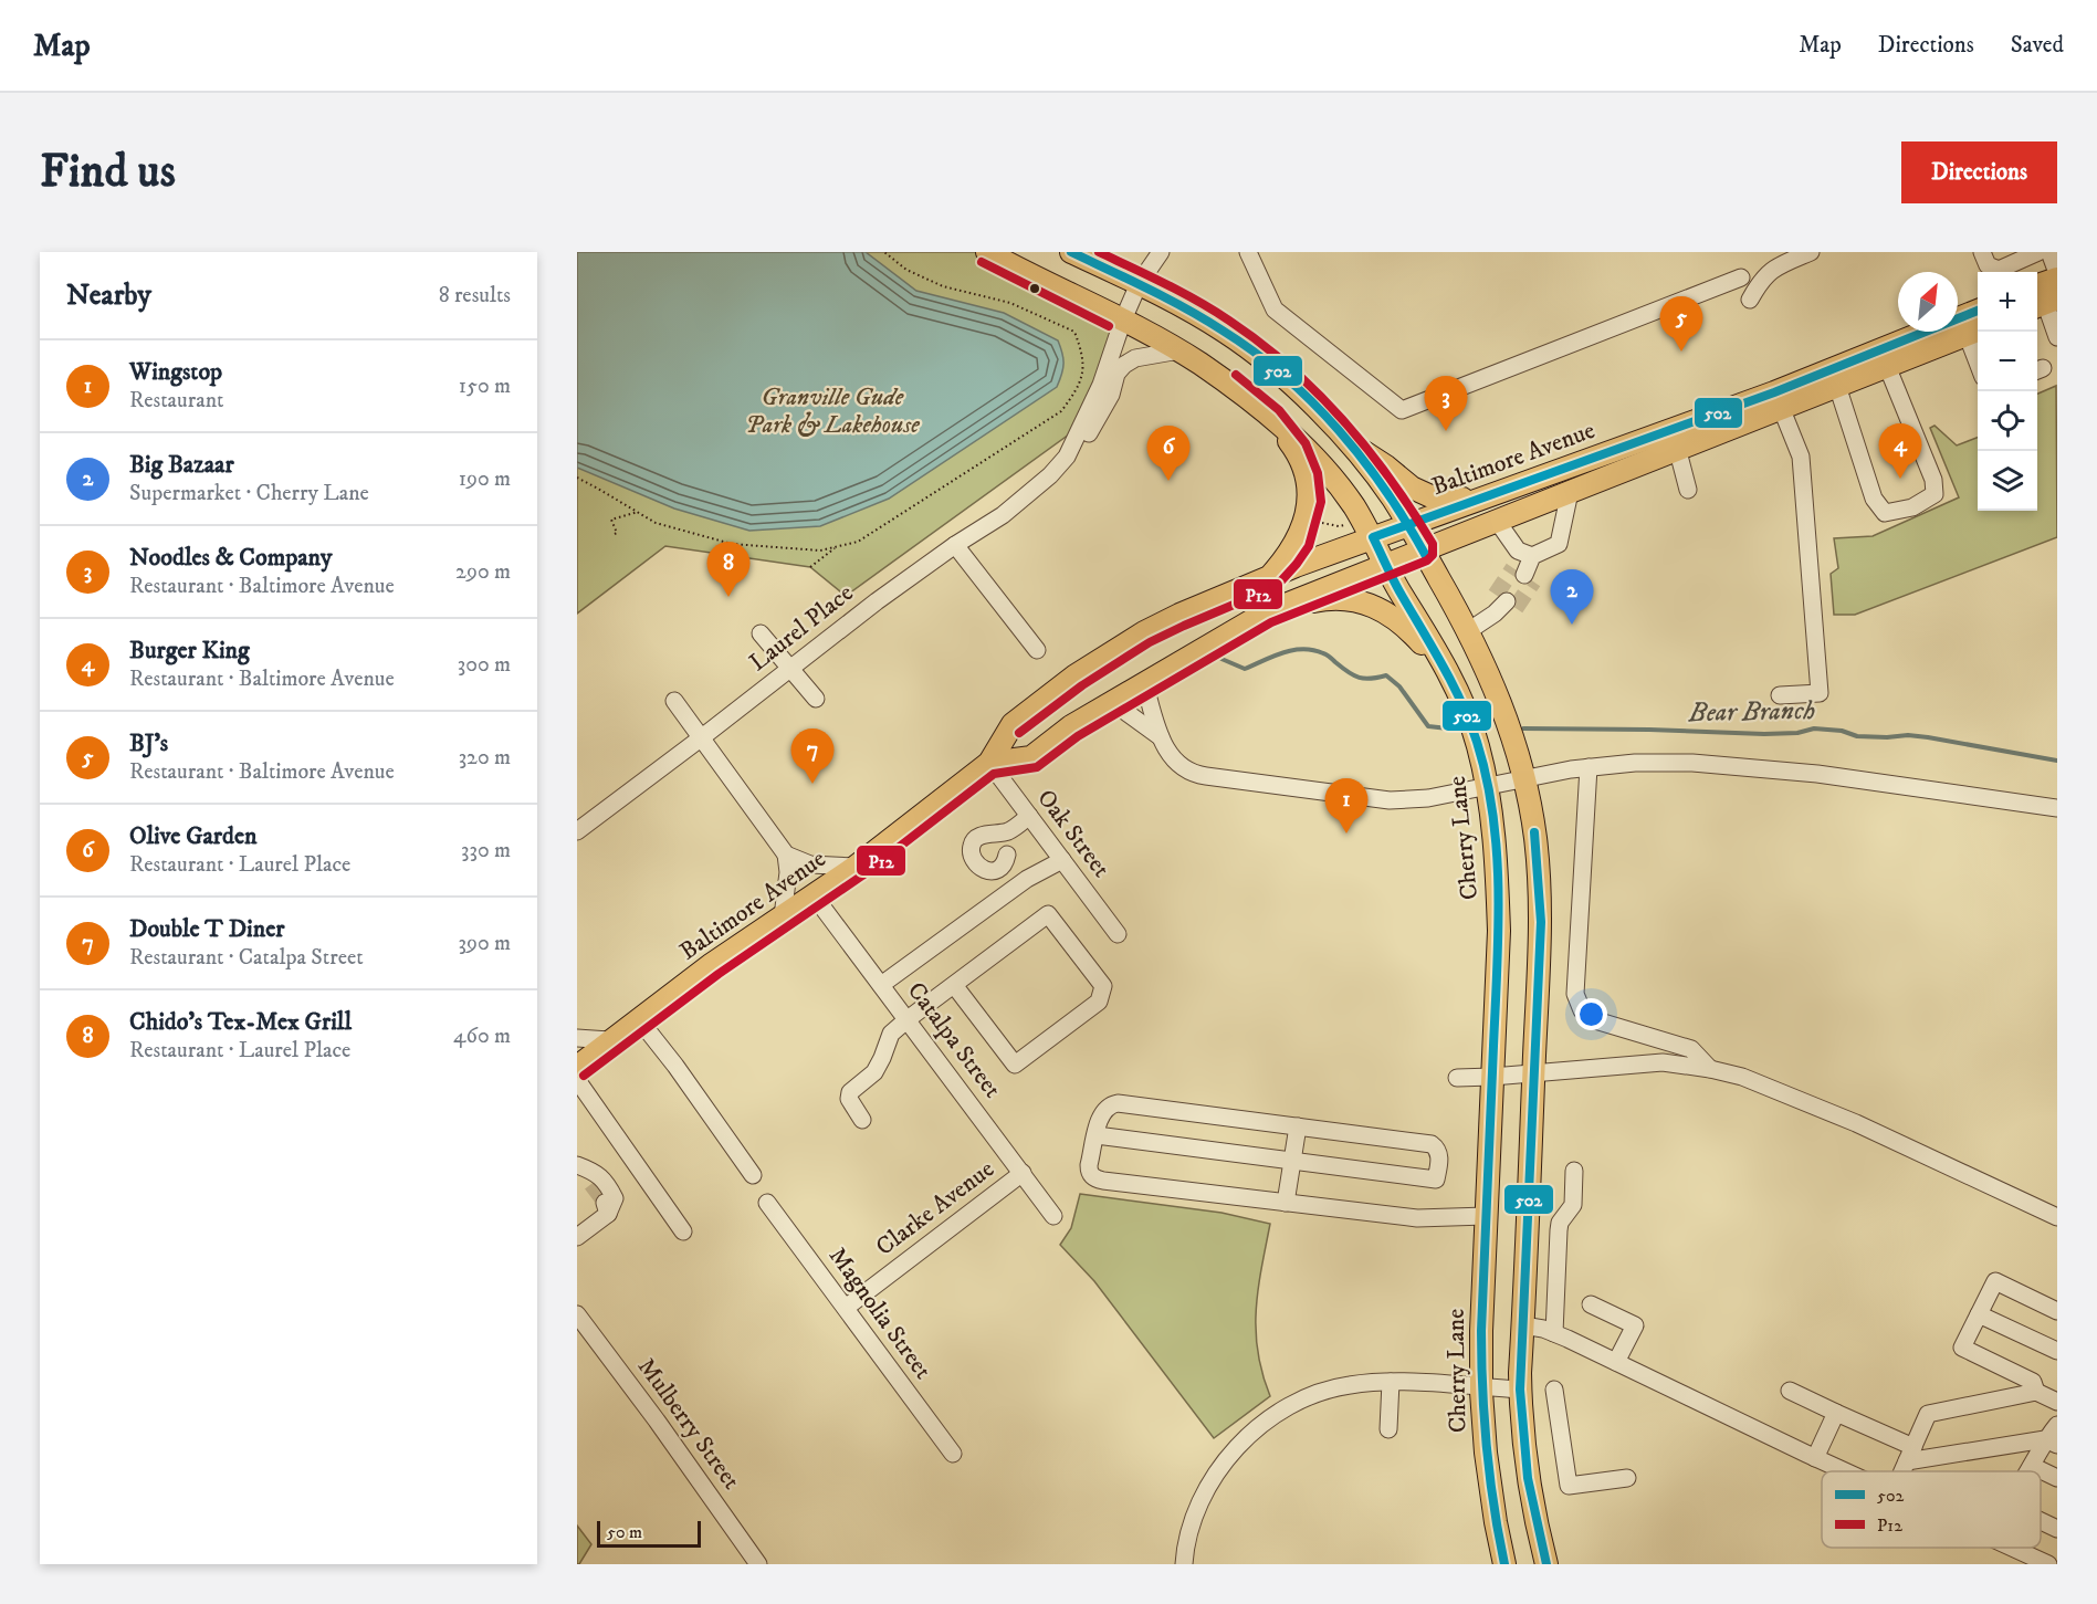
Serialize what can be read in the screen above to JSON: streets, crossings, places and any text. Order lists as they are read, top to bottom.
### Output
{
  "streets": {
    "main road": ["Baltimore Avenue", "Cherry Lane"],
    "street": [
      "Laurel Place",
      "Oak Street",
      "Catalpa Street",
      "Clarke Avenue",
      "Magnolia Street",
      "Mulberry Street"
    ]
  },
  "crossings": [
    ["Baltimore Avenue", "Oak Street"],
    ["Baltimore Avenue", "Cherry Lane"],
    ["Baltimore Avenue", "Catalpa Street"],
    ["Laurel Place", "Cherry Lane"],
    ["Catalpa Street", "Clarke Avenue"],
    ["Clarke Avenue", "Magnolia Street"]
  ],
  "water": ["Bear Branch"],
  "parks": ["Granville Gude Park & Lakehouse"],
  "lines": ["transit line 502", "transit line P12"],
  "legend": ["502", "P12"],
  "scale_bar": "50 m",
  "north": "top right",
  "page": {
    "header": "Map",
    "nav": ["Map", "Directions", "Saved"],
    "buttons": "Directions",
    "title": "Find us",
    "heading": ["Nearby", "8 results"],
    "map_buttons": ["+", "−"],
    "pins": [
      "5",
      "3",
      "4",
      "6",
      "8",
      "2",
      "7",
      "1"
    ],
    "list": [
      {
        "mark": "1",
        "name": "Wingstop",
        "note": "Restaurant",
        "value": "150 m"
      },
      {
        "mark": "2",
        "name": "Big Bazaar",
        "note": "Supermarket · Cherry Lane",
        "value": "190 m"
      },
      {
        "mark": "3",
        "name": "Noodles & Company",
        "note": "Restaurant · Baltimore Avenue",
        "value": "290 m"
      },
      {
        "mark": "4",
        "name": "Burger King",
        "note": "Restaurant · Baltimore Avenue",
        "value": "300 m"
      },
      {
        "mark": "5",
        "name": "BJ's",
        "note": "Restaurant · Baltimore Avenue",
        "value": "320 m"
      },
      {
        "mark": "6",
        "name": "Olive Garden",
        "note": "Restaurant · Laurel Place",
        "value": "330 m"
      },
      {
        "mark": "7",
        "name": "Double T Diner",
        "note": "Restaurant · Catalpa Street",
        "value": "390 m"
      },
      {
        "mark": "8",
        "name": "Chido's Tex-Mex Grill",
        "note": "Restaurant · Laurel Place",
        "value": "460 m"
      }
    ],
    "scale": "50 m"
  }
}
